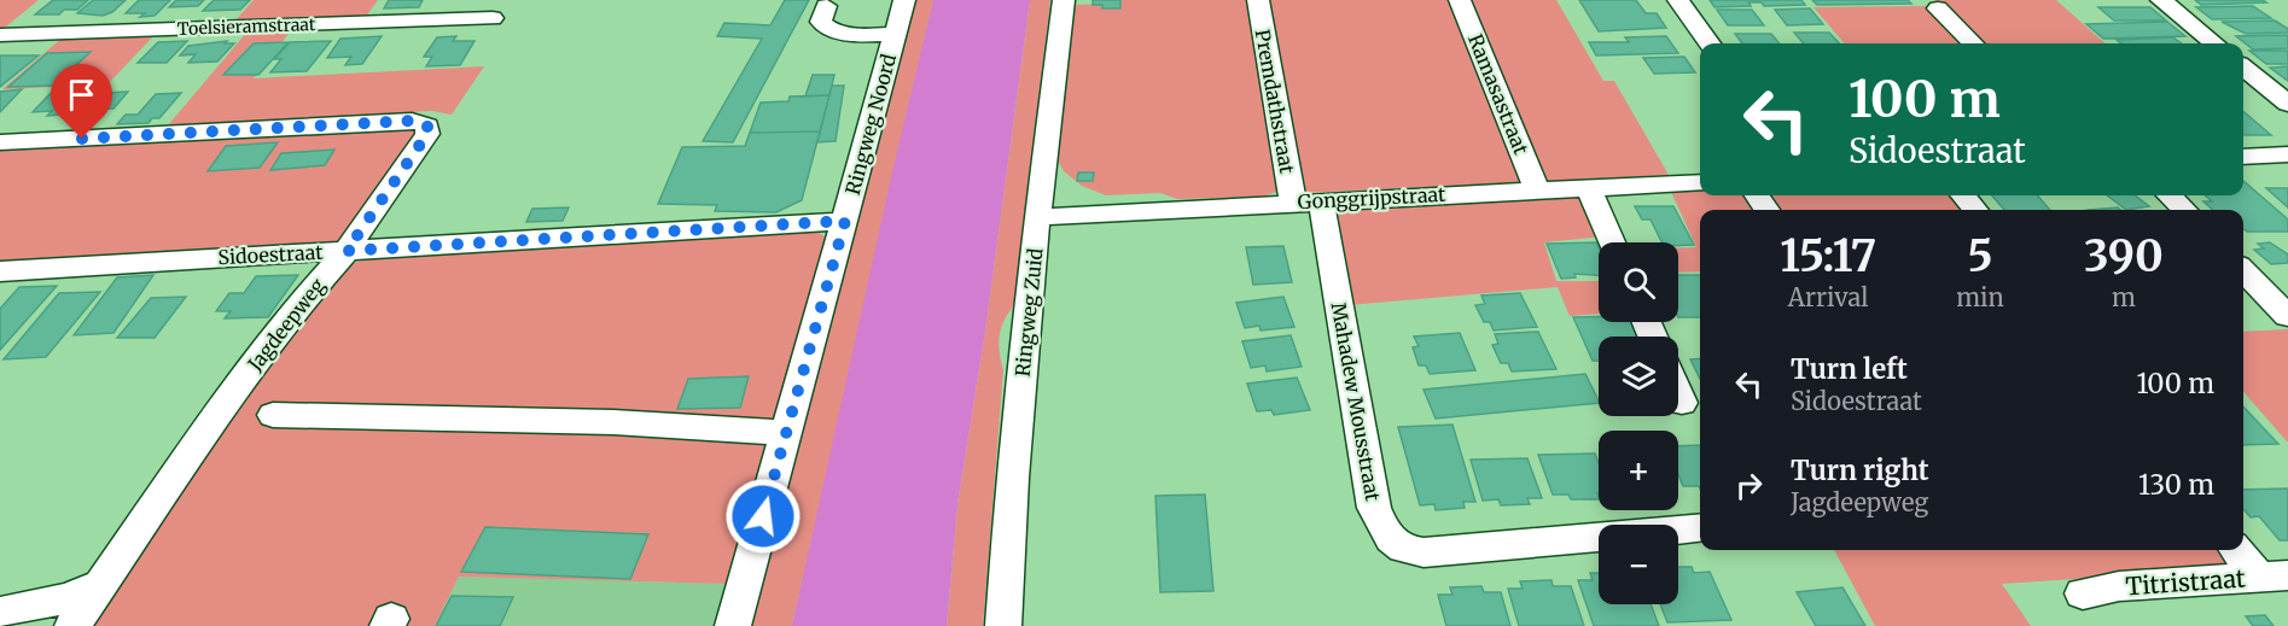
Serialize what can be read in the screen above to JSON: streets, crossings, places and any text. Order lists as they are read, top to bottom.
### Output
{
  "streets": {
    "street": [
      "Toelsieramstraat",
      "Ramasastraat",
      "Premdathstraat",
      "Ringweg Noord",
      "Gonggrijpstraat",
      "Sidoestraat",
      "Ringweg Zuid",
      "Jagdeepweg",
      "Mahadew Mousstraat",
      "Titristraat"
    ]
  },
  "crossings": [
    ["Ramasastraat", "Gonggrijpstraat"],
    ["Premdathstraat", "Gonggrijpstraat"],
    ["Premdathstraat", "Mahadew Mousstraat"],
    ["Ringweg Noord", "Sidoestraat"],
    ["Gonggrijpstraat", "Ringweg Zuid"],
    ["Gonggrijpstraat", "Mahadew Mousstraat"],
    ["Sidoestraat", "Jagdeepweg"]
  ],
  "page": {
    "turn": ["100 m", "Sidoestraat"],
    "eta": [
      "15:17",
      "Arrival",
      "5",
      "min",
      "390",
      "m"
    ],
    "map_buttons": ["+", "−"],
    "list": [
      {
        "name": "Turn left",
        "note": "Sidoestraat",
        "value": "100 m"
      },
      {
        "name": "Turn right",
        "note": "Jagdeepweg",
        "value": "130 m"
      }
    ]
  }
}
